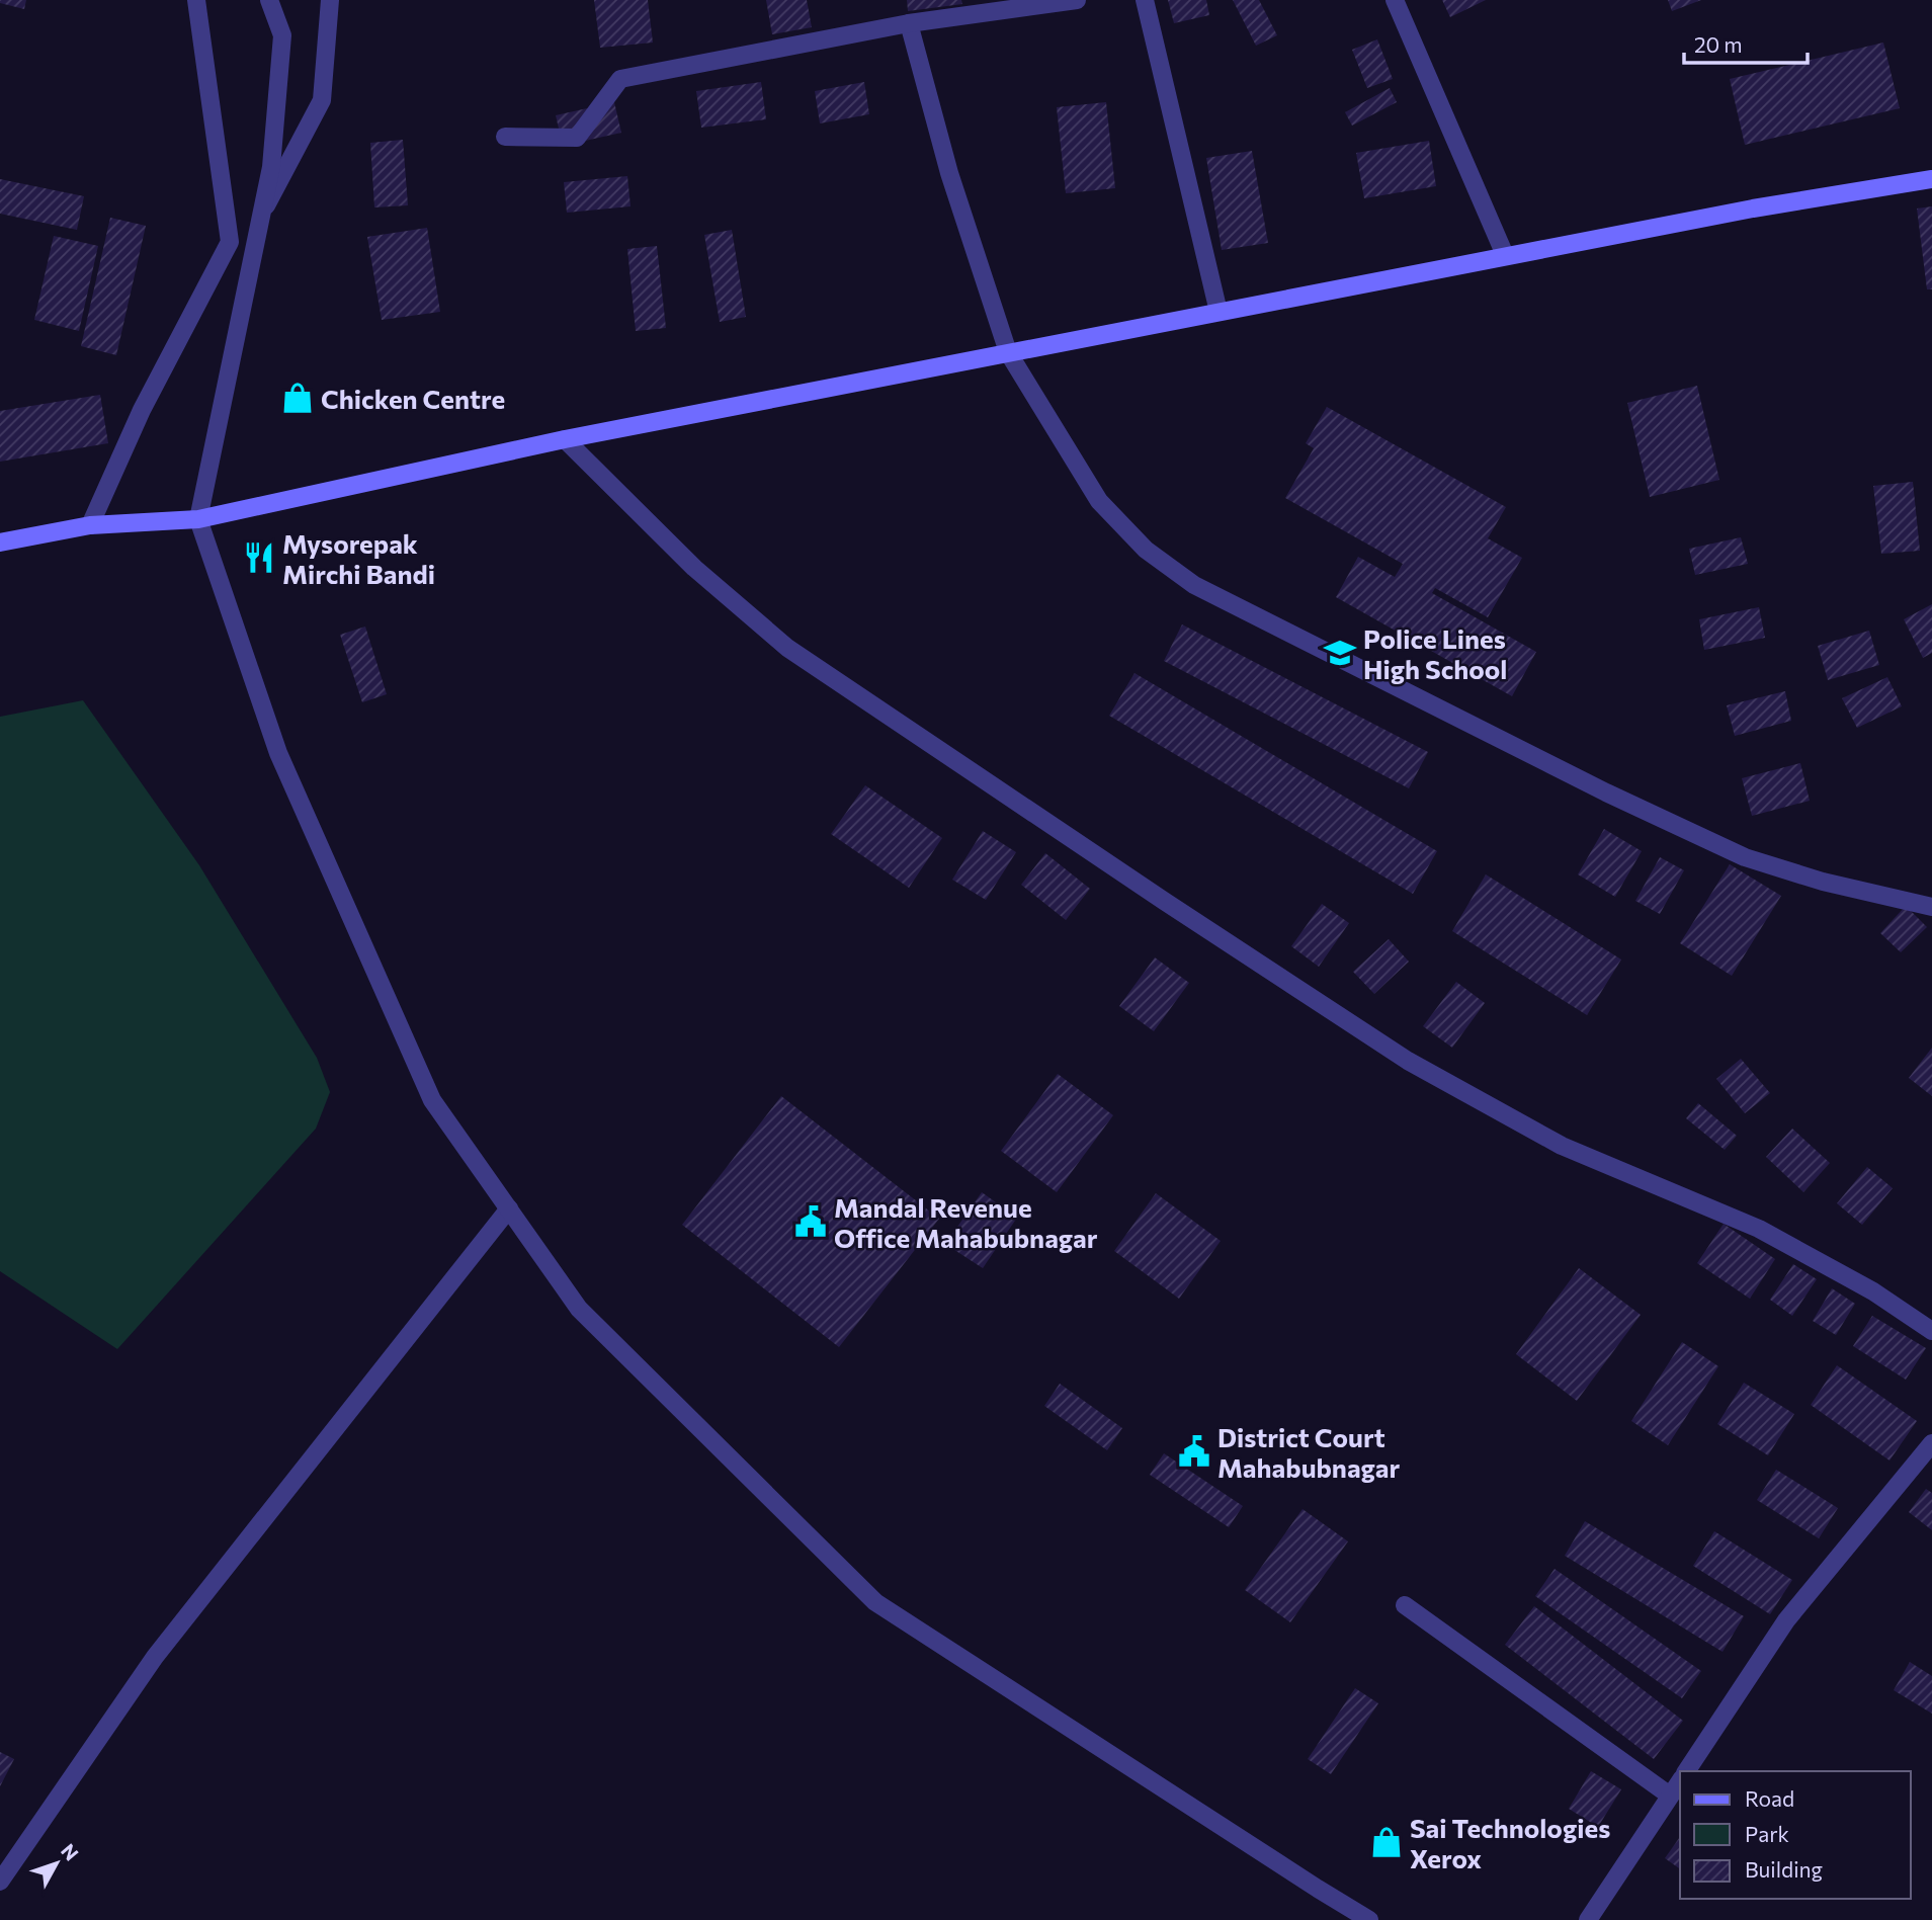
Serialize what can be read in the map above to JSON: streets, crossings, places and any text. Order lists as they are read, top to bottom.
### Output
{
  "places": {
    "shop": ["Chicken Centre", "Sai Technologies Xerox"],
    "restaurant": ["Mysorepak Mirchi Bandi"],
    "school or university": ["Police Lines High School"],
    "public building": ["Mandal Revenue Office Mahabubnagar", "District Court Mahabubnagar"]
  },
  "legend": ["Road", "Park", "Building"],
  "scale_bar": "20 m",
  "north": "top right"
}
